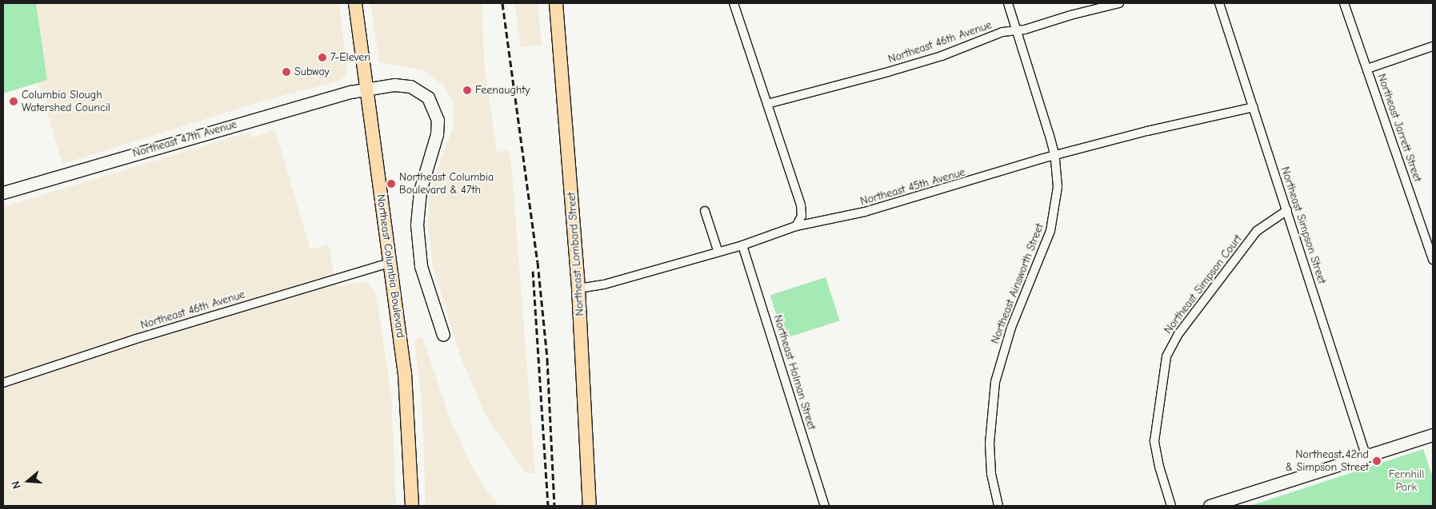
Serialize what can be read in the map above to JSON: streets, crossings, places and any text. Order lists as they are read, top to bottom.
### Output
{
  "streets": {
    "main road": ["Northeast Lombard Street", "Northeast Columbia Boulevard"],
    "street": [
      "Northeast 46th Avenue",
      "Northeast Jarrett Street",
      "Northeast 47th Avenue",
      "Northeast 45th Avenue",
      "Northeast Simpson Street",
      "Northeast Ainsworth Street",
      "Northeast Simpson Court",
      "Northeast Holman Street"
    ]
  },
  "crossings": [
    ["Northeast 46th Avenue", "Northeast Columbia Boulevard"],
    ["Northeast 46th Avenue", "Northeast Ainsworth Street"],
    ["Northeast 47th Avenue", "Northeast Columbia Boulevard"],
    ["Northeast 45th Avenue", "Northeast Simpson Street"],
    ["Northeast 45th Avenue", "Northeast Lombard Street"],
    ["Northeast 45th Avenue", "Northeast Ainsworth Street"],
    ["Northeast 45th Avenue", "Northeast Holman Street"],
    ["Northeast Simpson Street", "Northeast Simpson Court"]
  ],
  "parks": ["Fernhill Park"],
  "places": [
    "7-Eleven",
    "Subway",
    "Feenaughty",
    "Columbia Slough Watershed Council",
    "Northeast Columbia Boulevard & 47th",
    "Northeast 42nd & Simpson Street"
  ],
  "north": "left"
}
